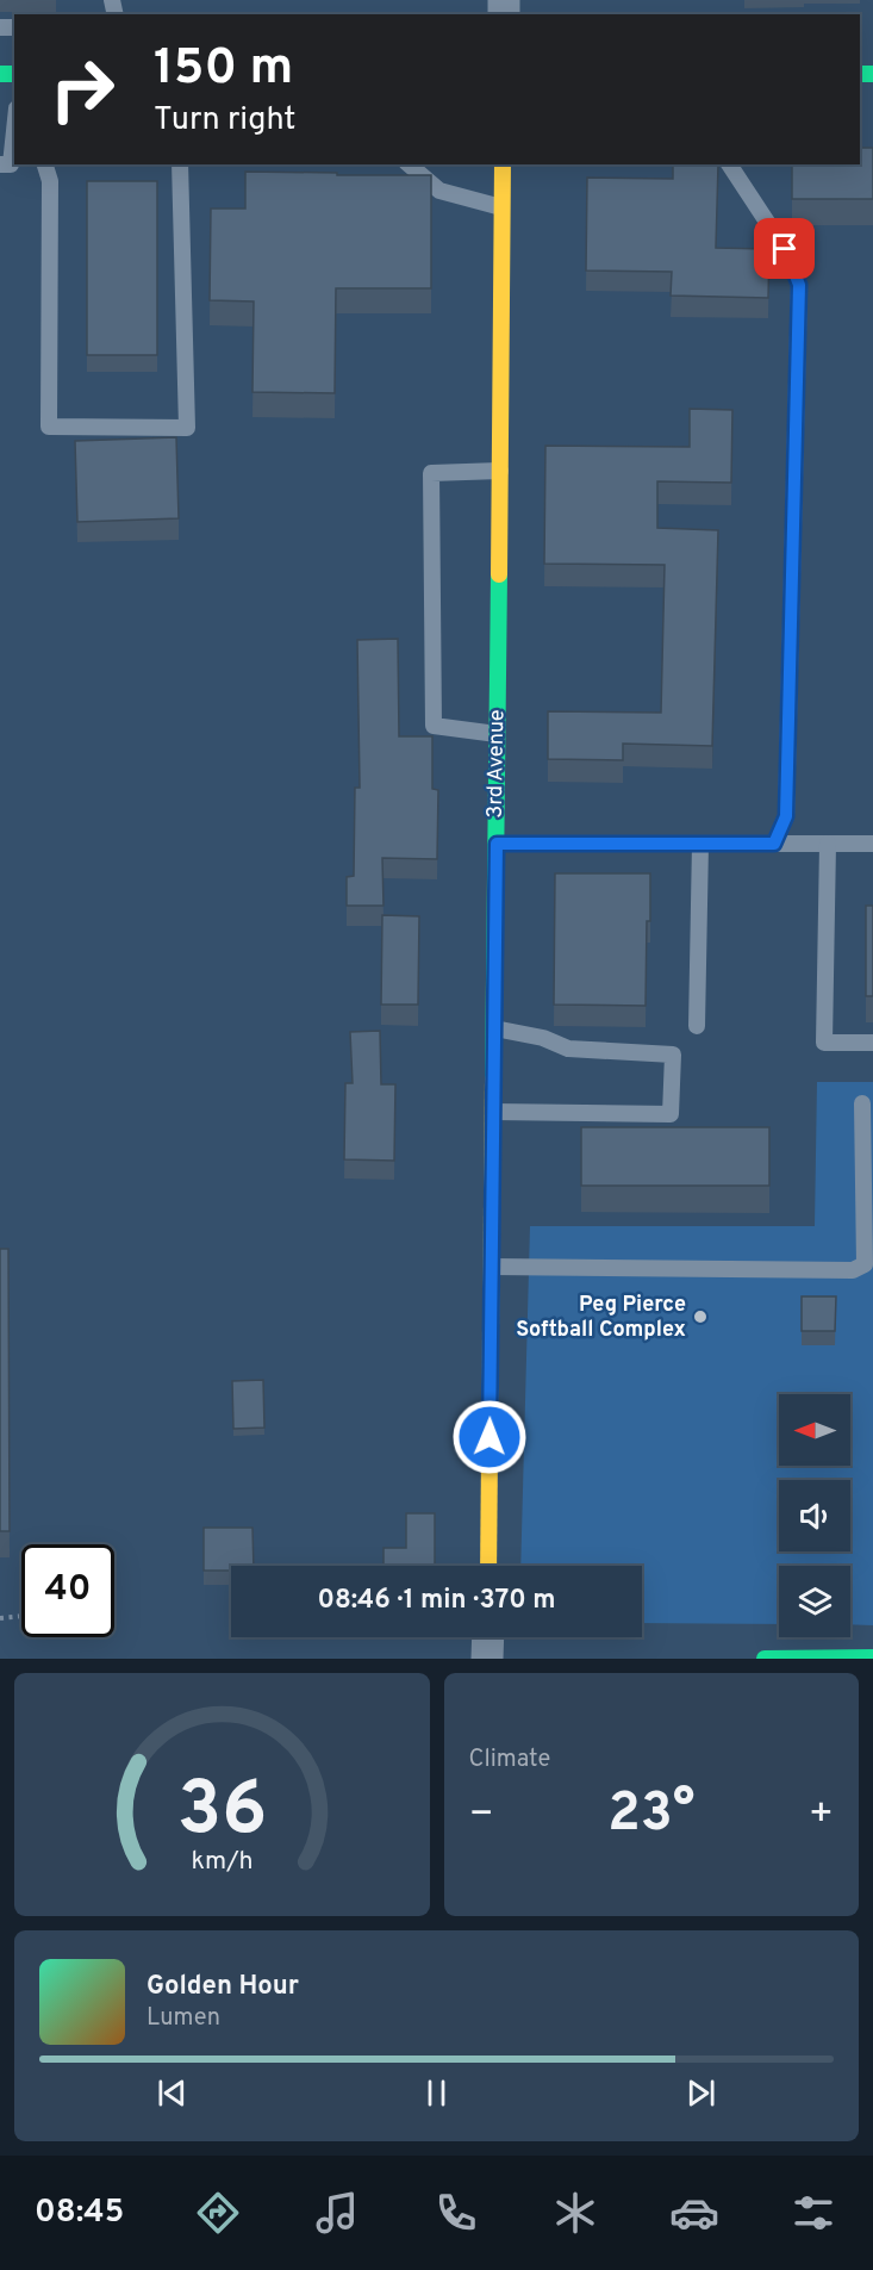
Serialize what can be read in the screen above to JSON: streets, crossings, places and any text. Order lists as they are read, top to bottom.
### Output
{
  "streets": {
    "street": ["3rd Avenue"]
  },
  "places": ["Peg Pierce Softball Complex"],
  "north": "left",
  "page": {
    "turn": ["150 m", "Turn right"],
    "limit": "40",
    "trip": "08:46 · 1 min · 370 m",
    "tile": "Climate",
    "heat": ["−", "23°", "+"],
    "song": ["Golden Hour", "Lumen"],
    "tabs": "08:45",
    "gauge": ["36", "km/h"]
  }
}
